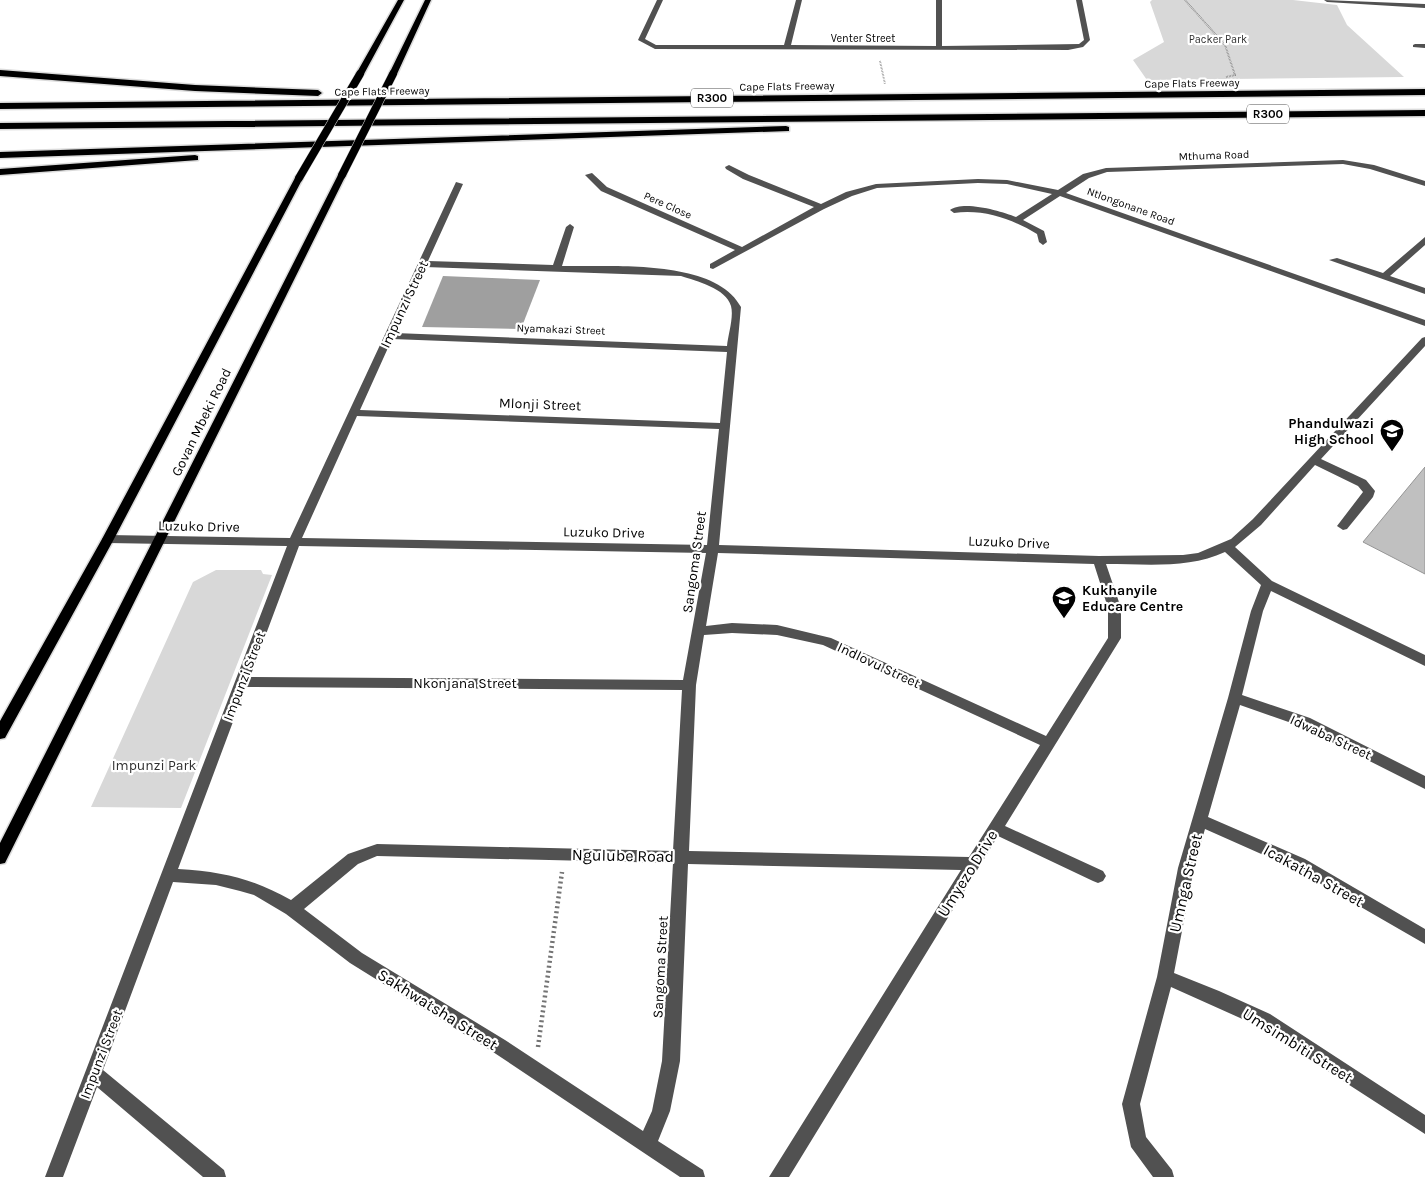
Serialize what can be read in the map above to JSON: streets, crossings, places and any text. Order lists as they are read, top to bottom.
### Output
{
  "streets": {
    "highway": ["Cape Flats Freeway", "R300"],
    "main road": ["Govan Mbeki Road"],
    "street": [
      "Venter Street",
      "Mthuma Road",
      "Pere Close",
      "Ntlongonane Road",
      "Impunzi Street",
      "Nyamakazi Street",
      "Mlonji Street",
      "Luzuko Drive",
      "Sangoma Street",
      "Indlovu Street",
      "Nkonjana Street",
      "Idwaba Street",
      "Ngulube Road",
      "Umyezo Drive",
      "Icakatha Street",
      "Umnga Street",
      "Sakhwatsha Street",
      "Umsimbiti Street"
    ]
  },
  "crossings": [
    ["Mthuma Road", "Ntlongonane Road"],
    ["Pere Close", "Ntlongonane Road"],
    ["Impunzi Street", "Nyamakazi Street"],
    ["Impunzi Street", "Mlonji Street"],
    ["Impunzi Street", "Luzuko Drive"],
    ["Impunzi Street", "Sangoma Street"],
    ["Impunzi Street", "Nkonjana Street"],
    ["Impunzi Street", "Sakhwatsha Street"],
    ["Nyamakazi Street", "Sangoma Street"],
    ["Mlonji Street", "Sangoma Street"],
    ["Govan Mbeki Road", "Luzuko Drive"],
    ["Luzuko Drive", "Sangoma Street"],
    ["Luzuko Drive", "Umyezo Drive"],
    ["Sangoma Street", "Indlovu Street"],
    ["Sangoma Street", "Nkonjana Street"],
    ["Sangoma Street", "Ngulube Road"],
    ["Sangoma Street", "Sakhwatsha Street"],
    ["Indlovu Street", "Umyezo Drive"],
    ["Idwaba Street", "Umnga Street"],
    ["Ngulube Road", "Umyezo Drive"],
    ["Ngulube Road", "Sakhwatsha Street"],
    ["Icakatha Street", "Umnga Street"],
    ["Umnga Street", "Umsimbiti Street"]
  ],
  "parks": ["Packer Park", "Impunzi Park"],
  "places": {
    "school or university": ["Phandulwazi High School", "Kukhanyile Educare Centre"]
  }
}
